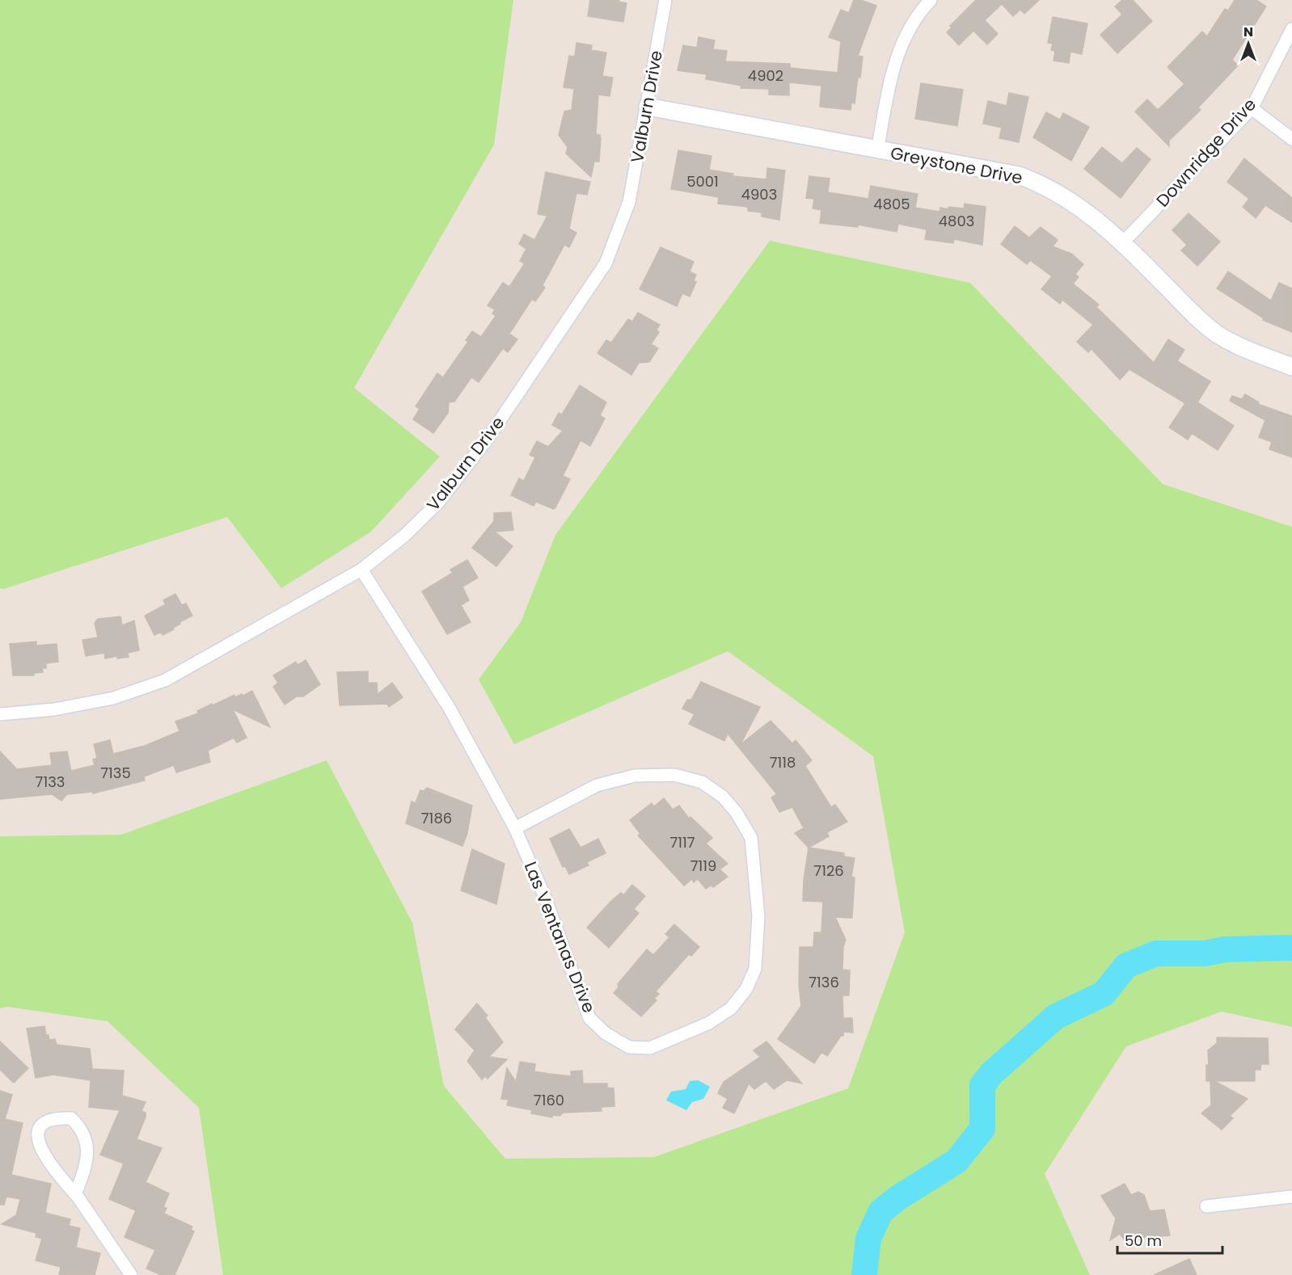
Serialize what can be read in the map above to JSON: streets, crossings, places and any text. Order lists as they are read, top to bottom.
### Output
{
  "streets": {
    "street": [
      "Valburn Drive",
      "Downridge Drive",
      "Greystone Drive",
      "Las Ventanas Drive"
    ]
  },
  "crossings": [
    ["Valburn Drive", "Greystone Drive"],
    ["Valburn Drive", "Las Ventanas Drive"],
    ["Downridge Drive", "Greystone Drive"]
  ],
  "house_numbers": [
    "4902",
    "5001",
    "4903",
    "4805",
    "4803",
    "7118",
    "7135",
    "7133",
    "7186",
    "7117",
    "7119",
    "7126",
    "7136",
    "7160"
  ],
  "scale_bar": "50 m",
  "north": "top"
}
